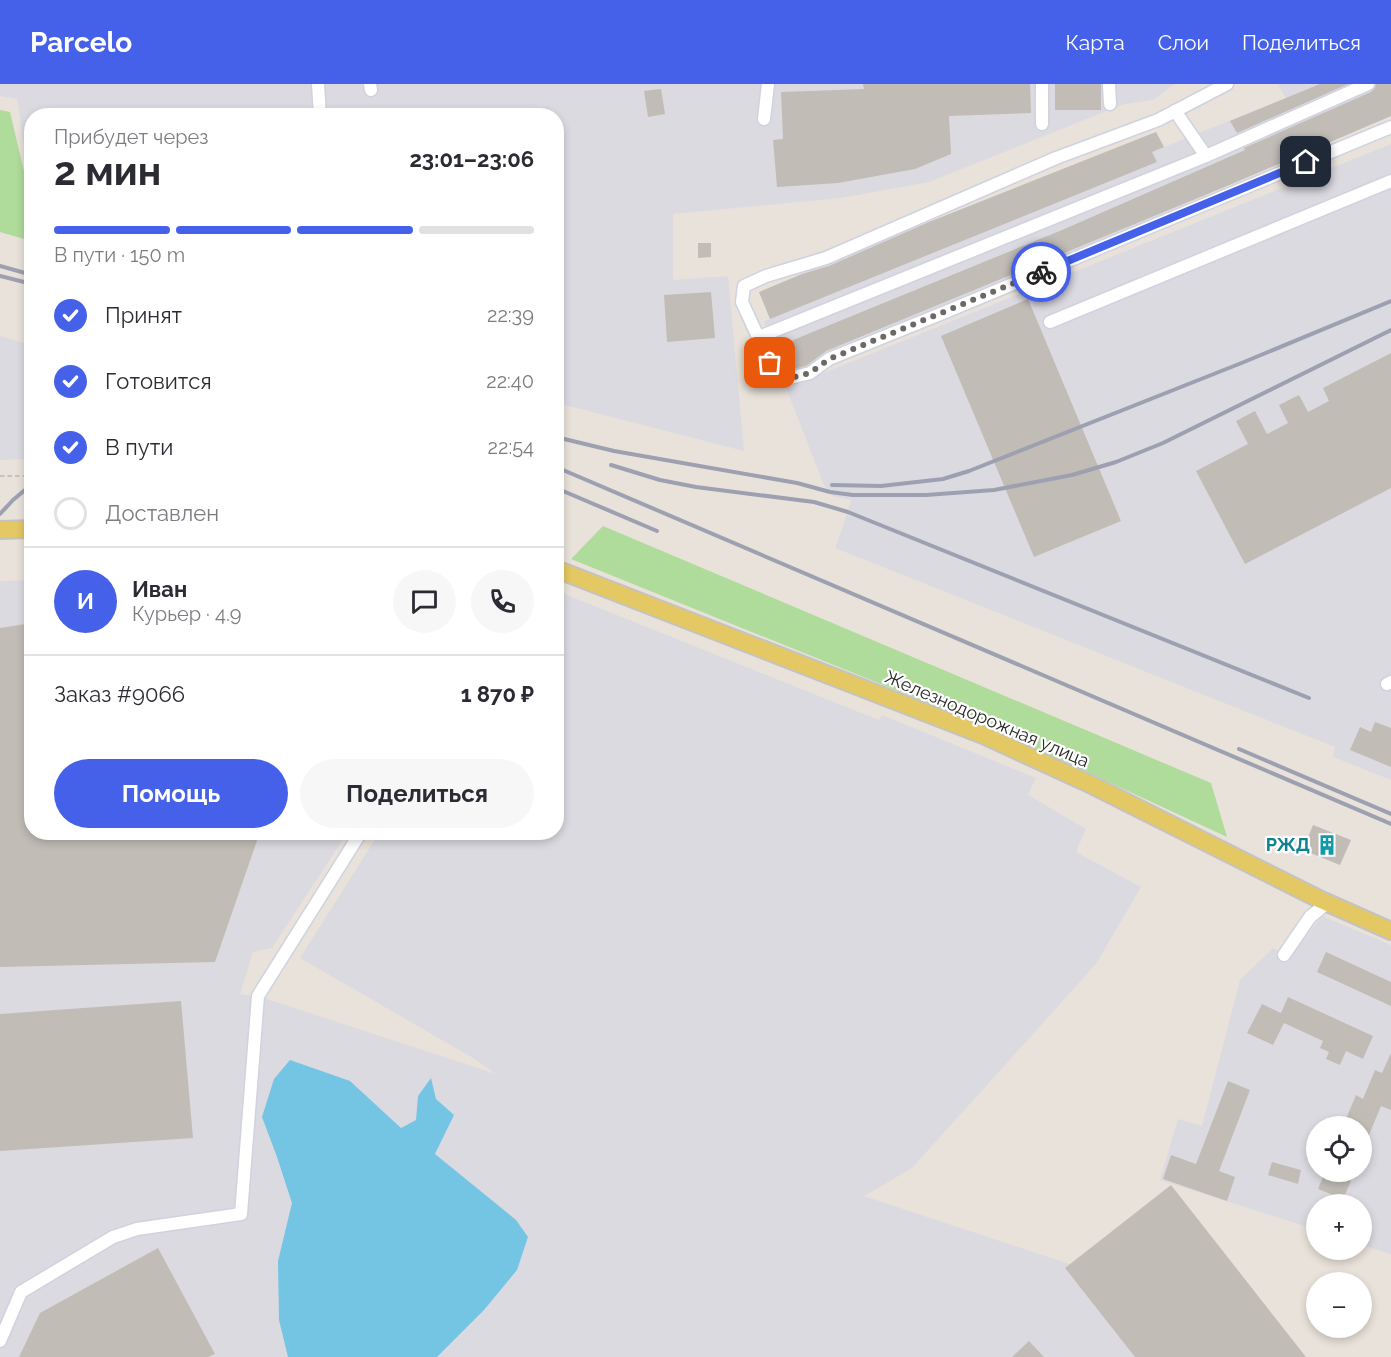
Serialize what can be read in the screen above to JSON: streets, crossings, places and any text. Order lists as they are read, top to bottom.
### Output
{
  "streets": {
    "main road": ["Железнодорожная улица"]
  },
  "places": {
    "building": ["РЖД"]
  },
  "page": {
    "header": "Parcelo",
    "nav": ["Карта", "Слои", "Поделиться"],
    "heading": ["2 мин", "Прибудет через", "23:01–23:06"],
    "panel": [
      "Иван",
      "Курьер · 4.9",
      "Заказ #9066",
      "1 870 ₽"
    ],
    "bar": "В пути · 150 m",
    "list": [
      ["Принят", "22:39"],
      ["Готовится", "22:40"],
      ["В пути", "22:54"],
      "Доставлен"
    ],
    "round": "И",
    "buttons": ["Помощь", "Поделиться"],
    "map_buttons": ["+", "−"]
  }
}
